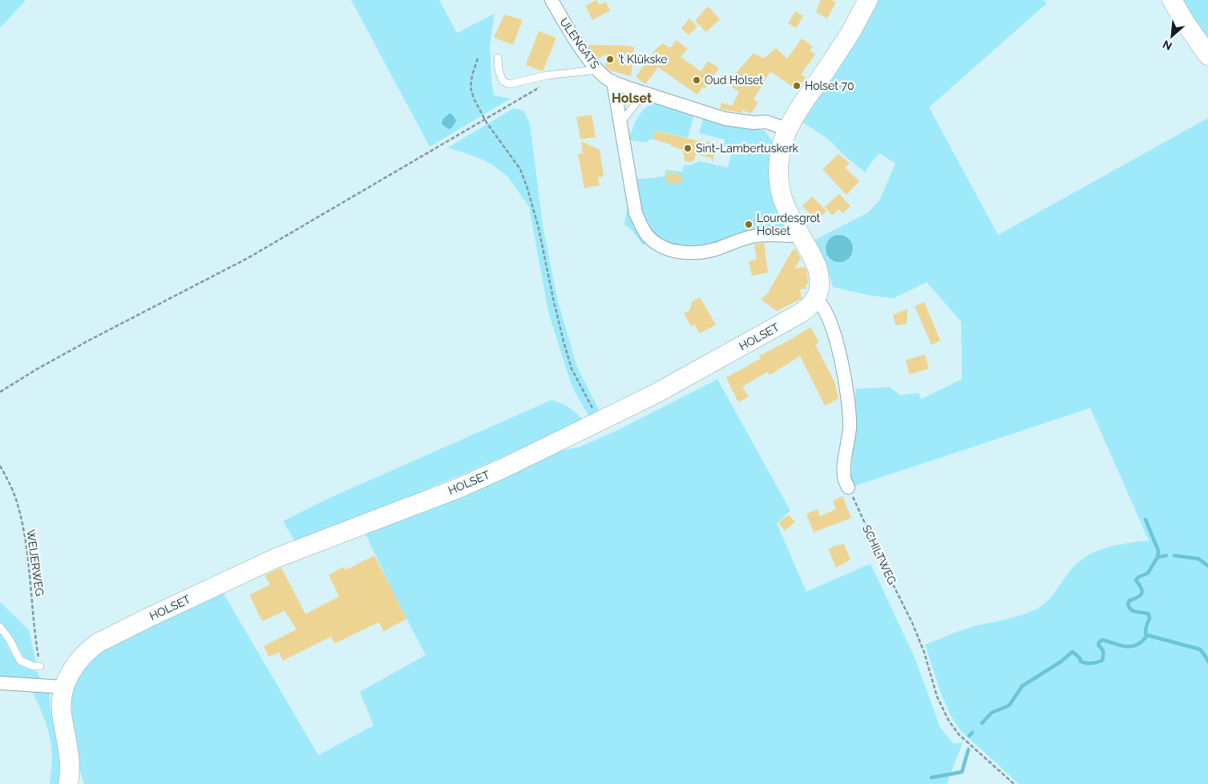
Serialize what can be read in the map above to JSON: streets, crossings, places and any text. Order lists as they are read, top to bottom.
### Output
{
  "streets": {
    "street": ["ULENGATS", "HOLSET"],
    "path": ["SCHILTWEG", "WEIJERWEG"]
  },
  "districts": ["Holset"],
  "places": [
    "'t Klükske",
    "Oud Holset",
    "Holset 70",
    "Sint-Lambertuskerk",
    "Lourdesgrot Holset"
  ],
  "north": "bottom left"
}
